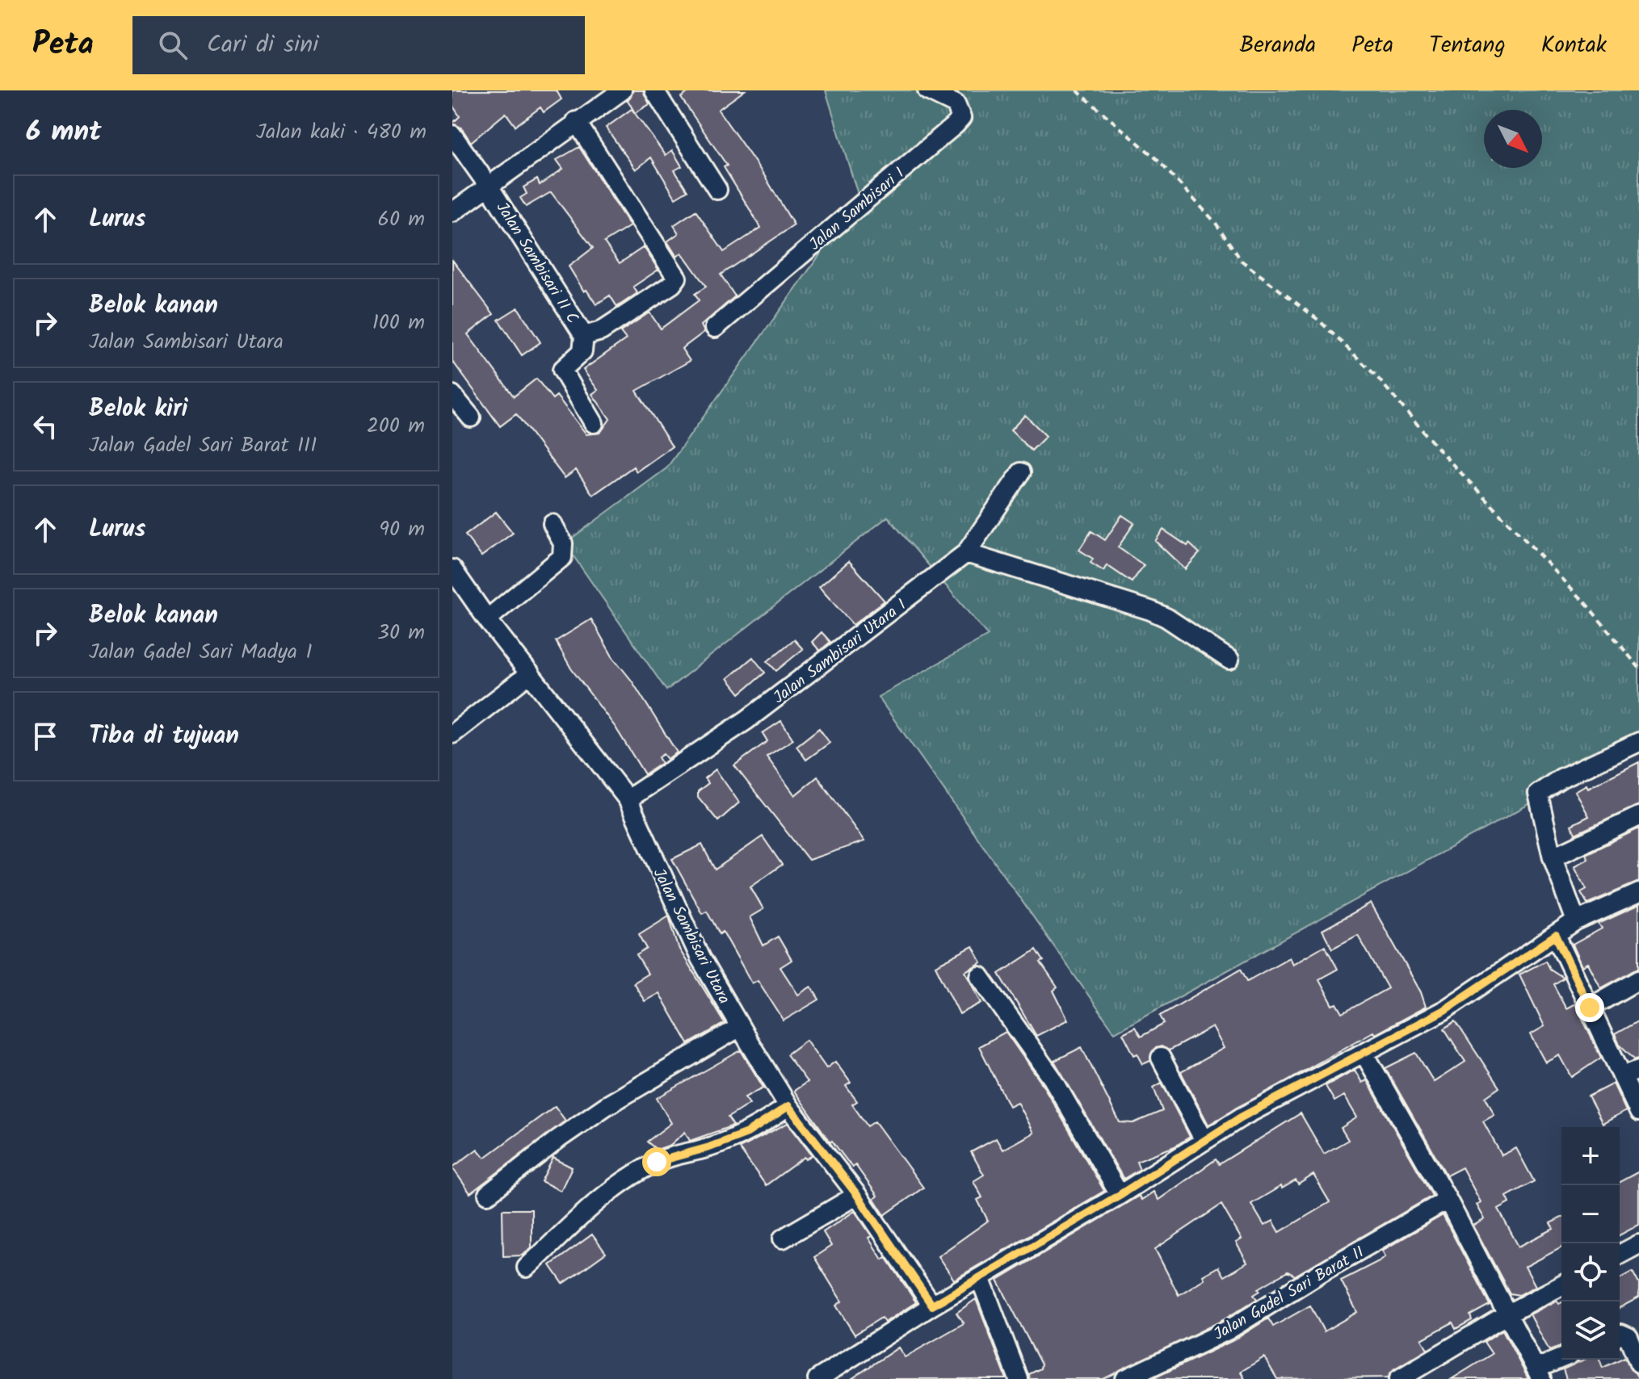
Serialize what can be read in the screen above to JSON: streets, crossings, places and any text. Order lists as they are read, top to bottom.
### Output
{
  "streets": {
    "street": [
      "Jalan Sambisari I",
      "Jalan Sambisari II C",
      "Jalan Sambisari Utara I",
      "Jalan Sambisari Utara",
      "Jalan Gadel Sari Barat II"
    ]
  },
  "crossings": [
    ["Jalan Sambisari Utara I", "Jalan Sambisari Utara"]
  ],
  "north": "bottom right",
  "page": {
    "header": "Peta",
    "search": "Cari di sini",
    "nav": [
      "Beranda",
      "Peta",
      "Tentang",
      "Kontak"
    ],
    "heading": ["6 mnt", "Jalan kaki · 480 m"],
    "list": [
      ["Lurus", "60 m"],
      ["Belok kanan", "Jalan Sambisari Utara", "100 m"],
      ["Belok kiri", "Jalan Gadel Sari Barat III", "200 m"],
      ["Lurus", "90 m"],
      ["Belok kanan", "Jalan Gadel Sari Madya I", "30 m"],
      "Tiba di tujuan"
    ],
    "map_buttons": ["+", "−"]
  }
}
